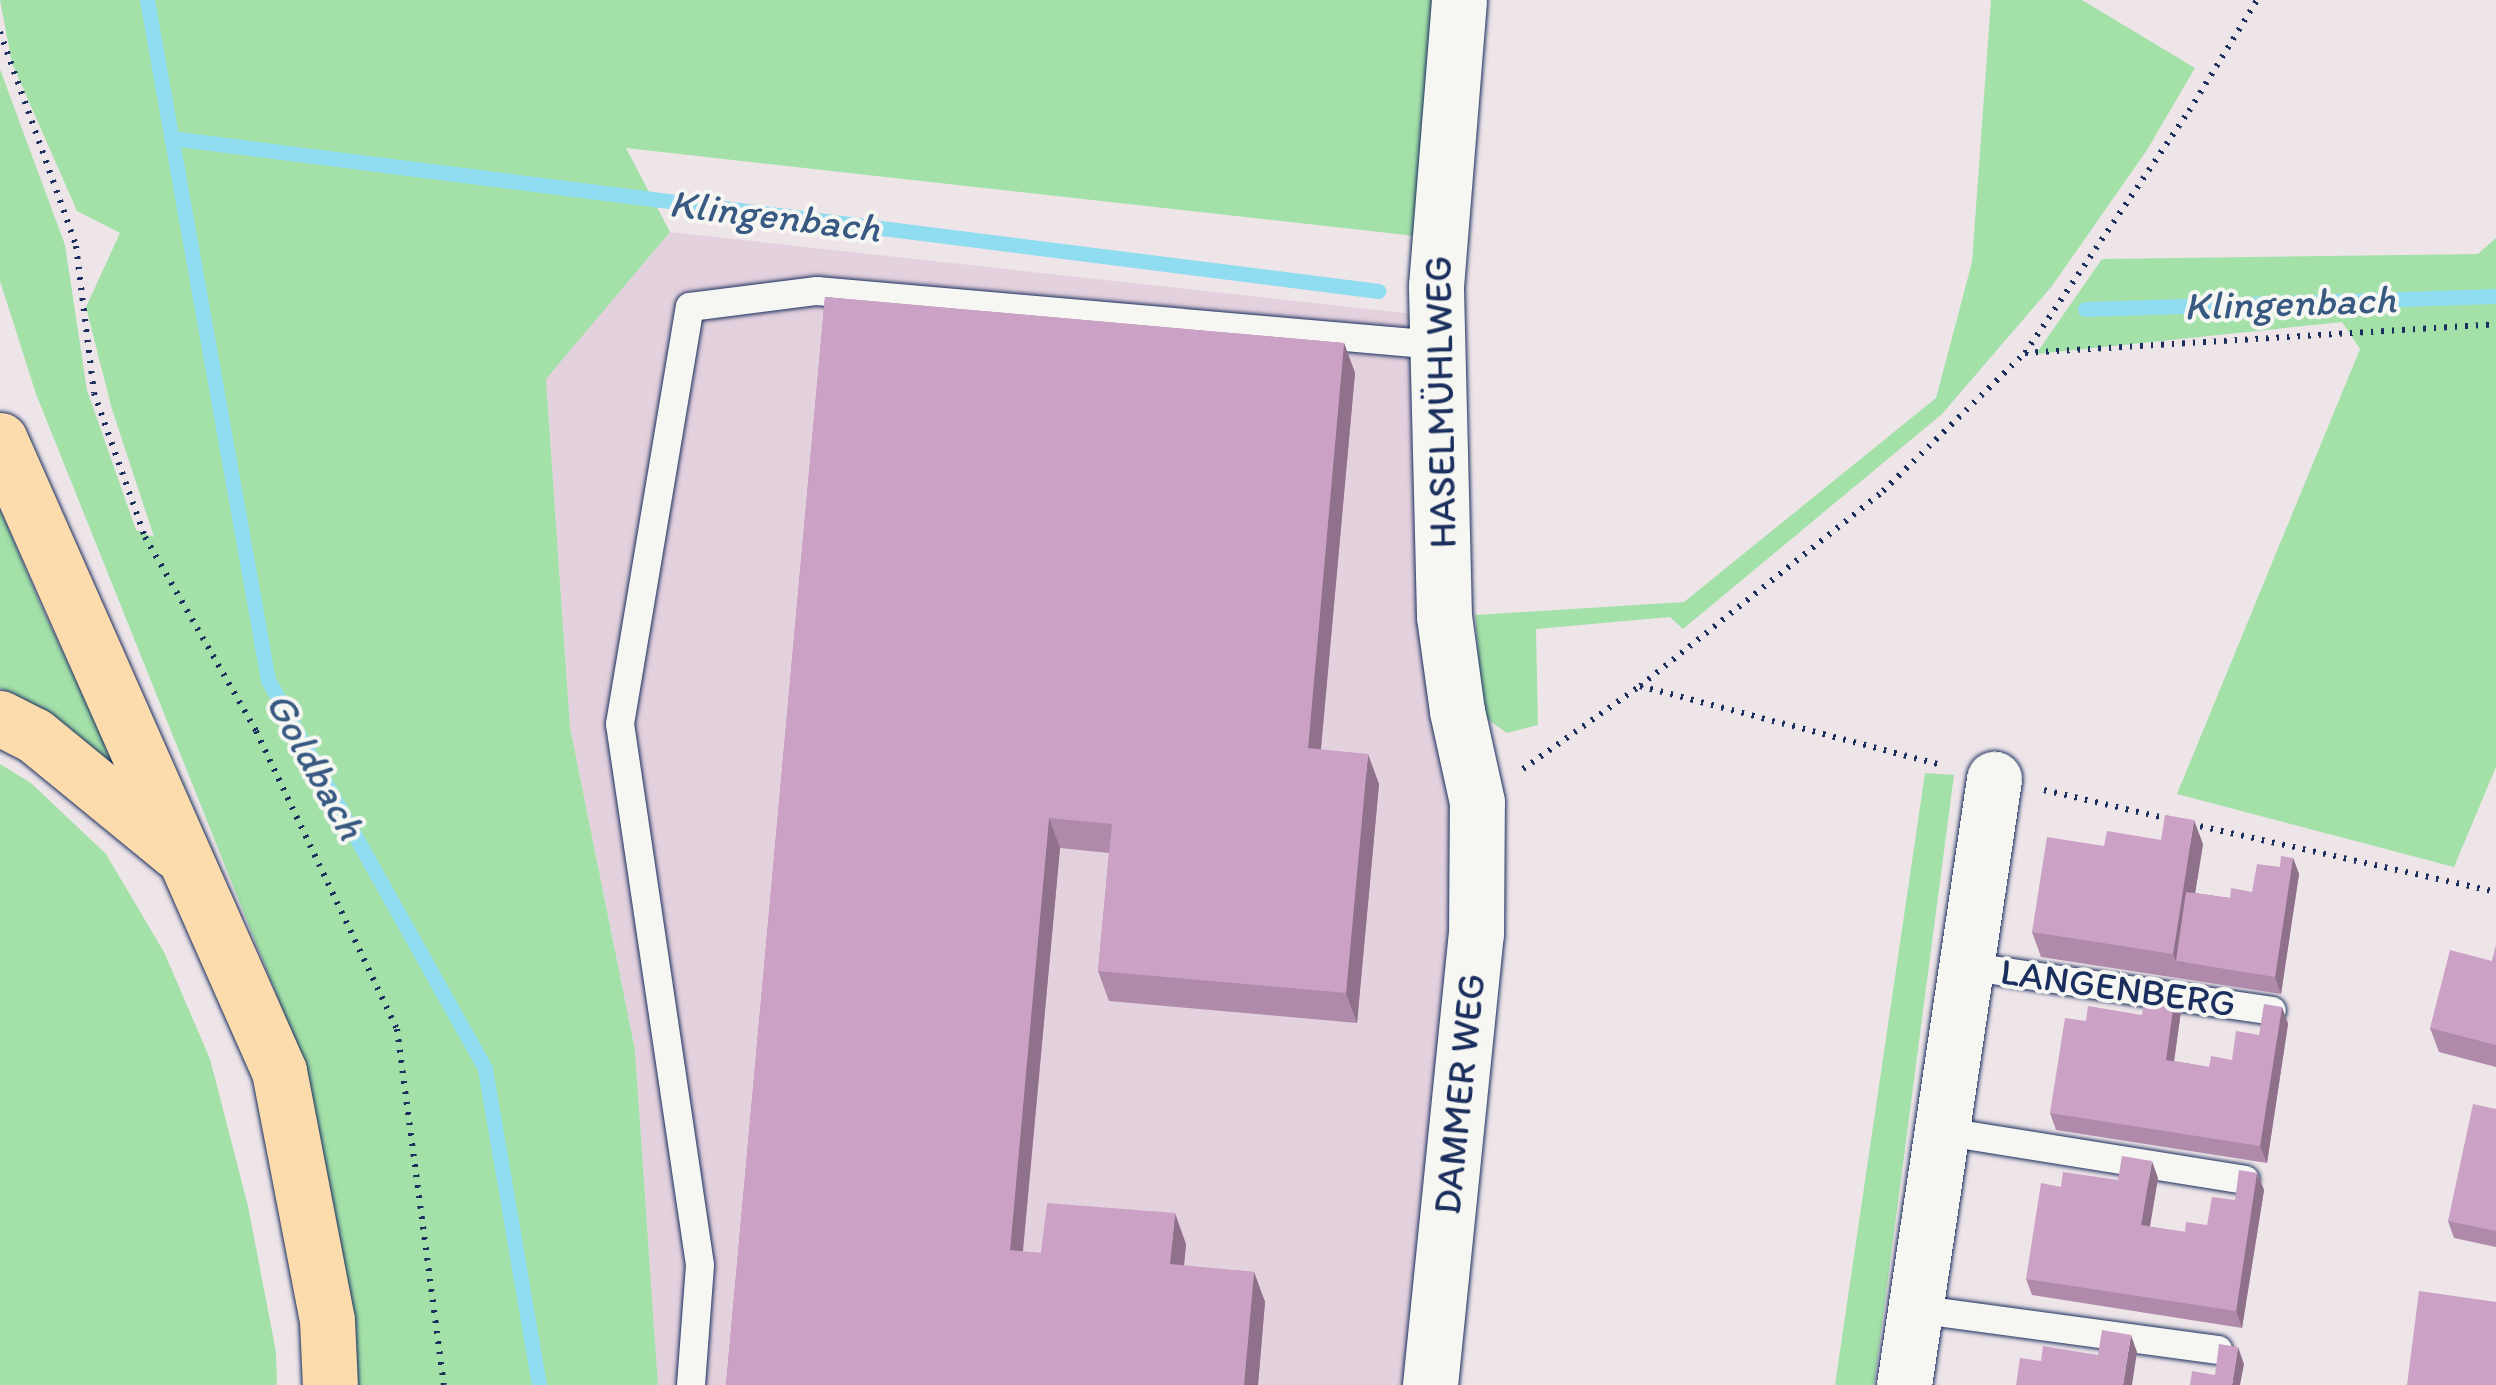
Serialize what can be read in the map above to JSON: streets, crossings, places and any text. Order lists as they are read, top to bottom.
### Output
{
  "streets": {
    "street": ["HASELMÜHLWEG", "LANGENBERG", "DAMMER WEG"]
  },
  "crossings": [
    ["HASELMÜHLWEG", "DAMMER WEG"]
  ],
  "water": ["Klingenbach", "Goldbach"]
}
